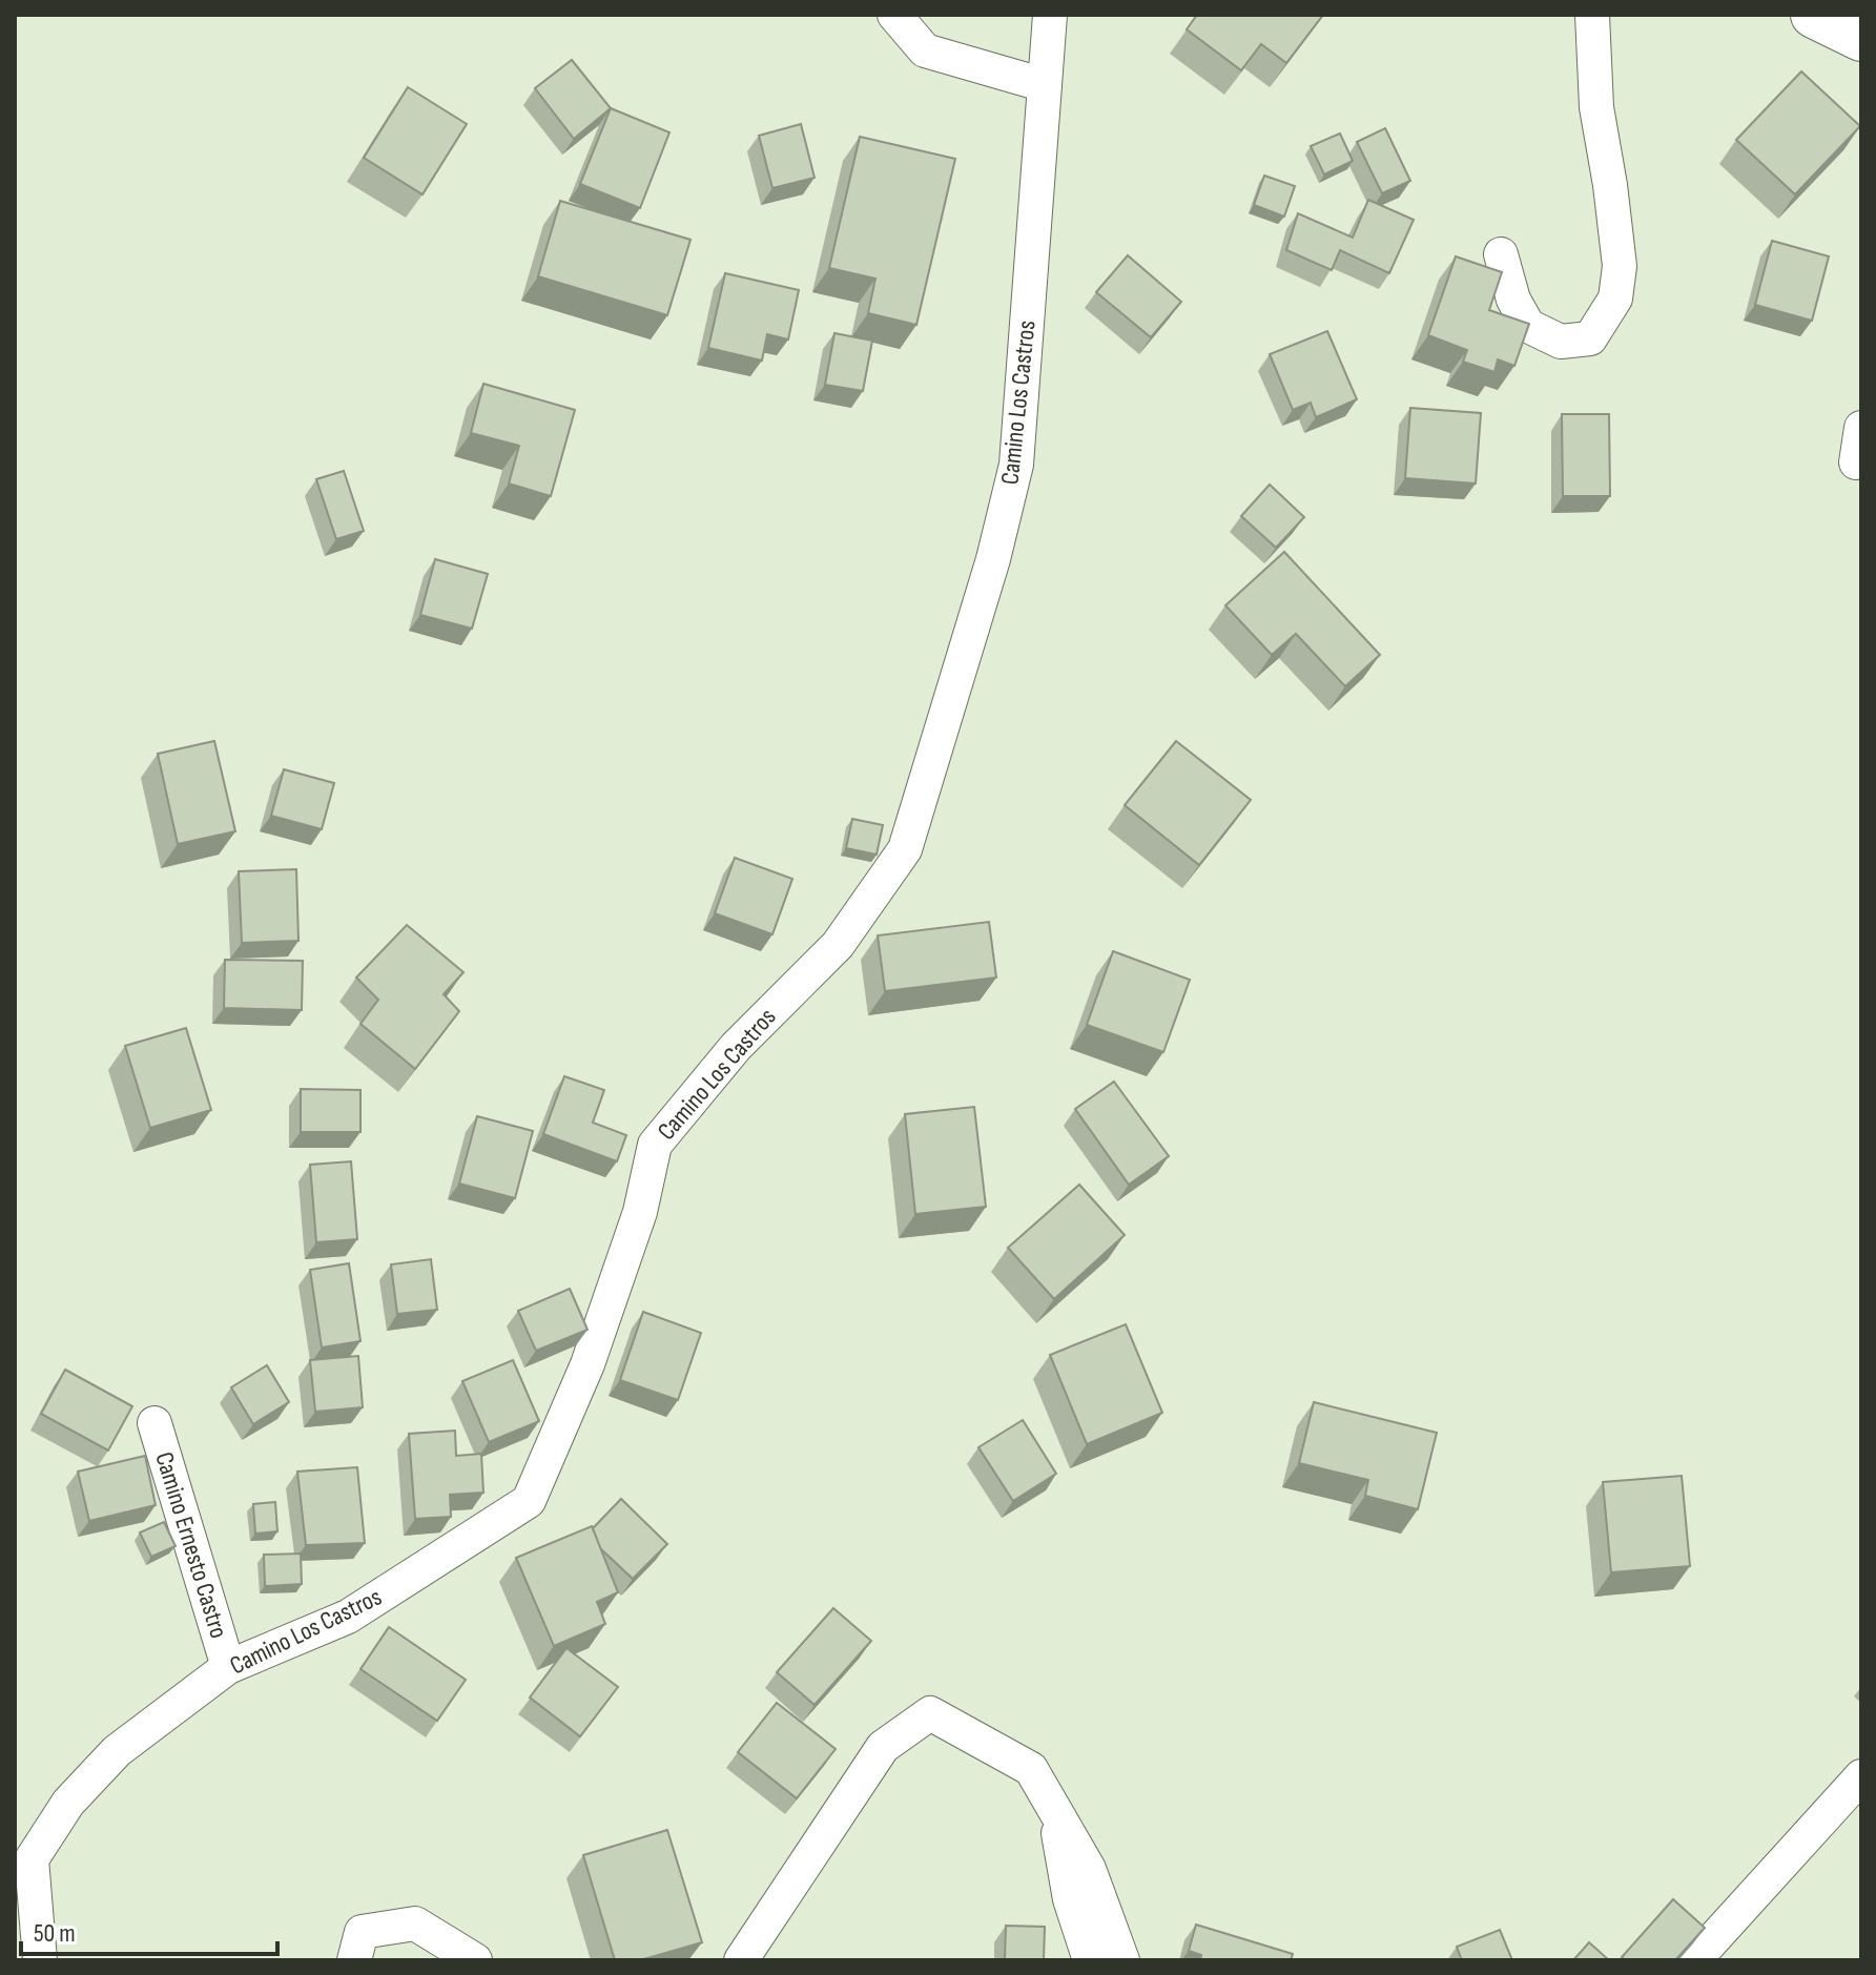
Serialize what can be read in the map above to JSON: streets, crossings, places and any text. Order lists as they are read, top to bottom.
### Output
{
  "streets": {
    "street": ["Camino Los Castros", "Camino Ernesto Castro"]
  },
  "crossings": [
    ["Camino Los Castros", "Camino Ernesto Castro"]
  ],
  "scale_bar": "50 m"
}
